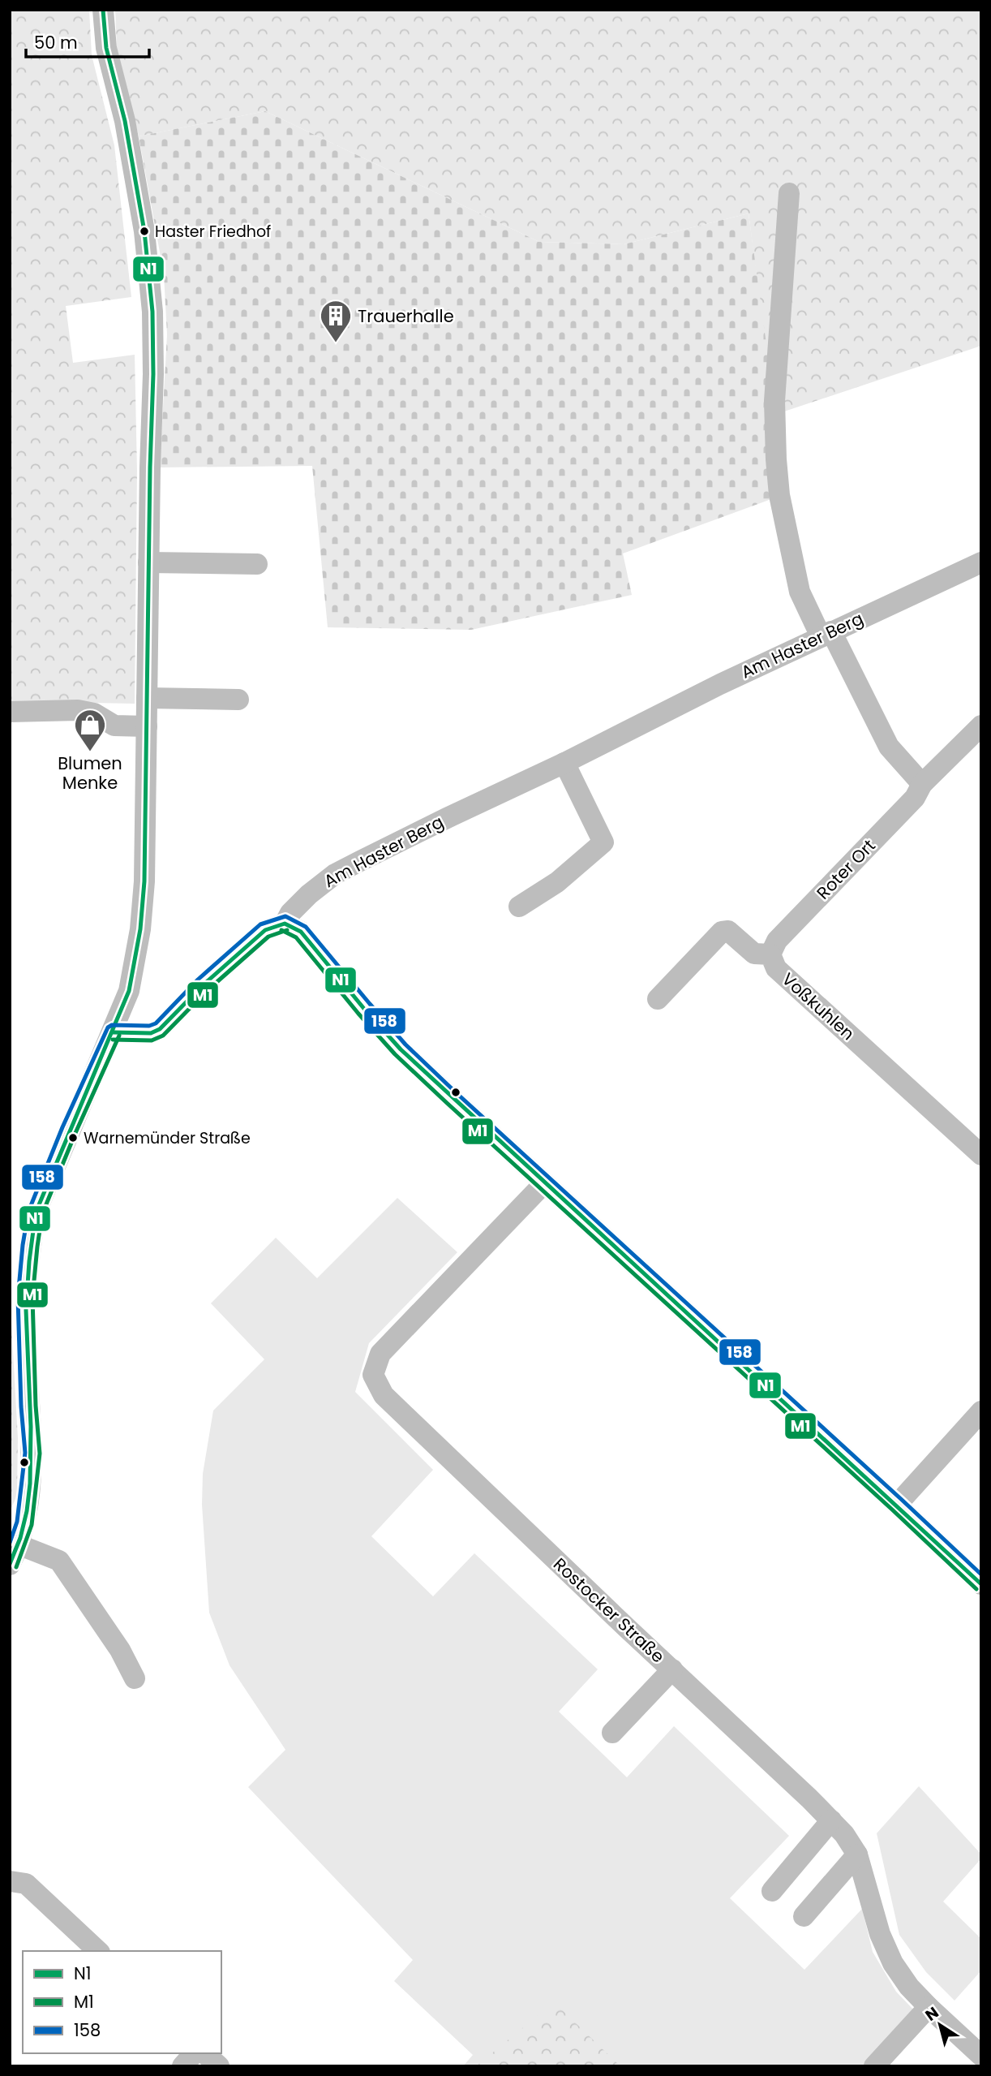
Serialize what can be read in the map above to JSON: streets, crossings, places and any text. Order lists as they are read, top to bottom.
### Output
{
  "streets": {
    "street": [
      "Am Haster Berg",
      "Roter Ort",
      "Voßkuhlen",
      "Rostocker Straße"
    ]
  },
  "crossings": [
    ["Roter Ort", "Voßkuhlen"]
  ],
  "places": {
    "other": ["Haster Friedhof", "Warnemünder Straße"],
    "building": ["Trauerhalle"],
    "shop": ["Blumen Menke"]
  },
  "lines": ["transit line N1", "transit line 158", "transit line M1"],
  "legend": ["N1", "M1", "158"],
  "scale_bar": "50 m",
  "north": "top left"
}
